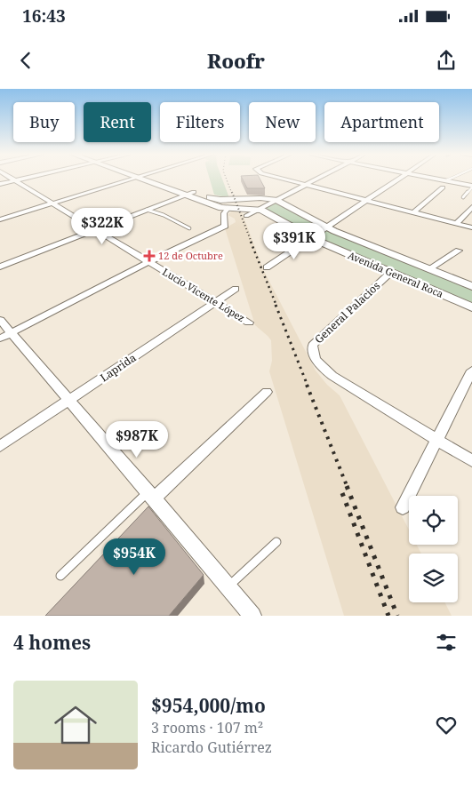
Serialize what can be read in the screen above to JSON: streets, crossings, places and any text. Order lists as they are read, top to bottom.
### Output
{
  "streets": {
    "main road": ["Avenida General Roca"],
    "street": ["Lucio Vicente López", "General Palacios", "Laprida"]
  },
  "crossings": [
    ["Avenida General Roca", "General Palacios"],
    ["Lucio Vicente López", "Laprida"]
  ],
  "places": {
    "health": ["12 de Octubre"]
  },
  "page": {
    "status": "16:43",
    "header": "Roofr",
    "chip": [
      "Buy",
      "Rent",
      "Filters",
      "New",
      "Apartment"
    ],
    "price": [
      "$322K",
      "$391K",
      "$987K",
      "$954K"
    ],
    "heading": "4 homes",
    "list": [
      {
        "name": "$954,000/mo",
        "note": "3 rooms · 107 m² · Ricardo Gutiérrez"
      }
    ]
  }
}
